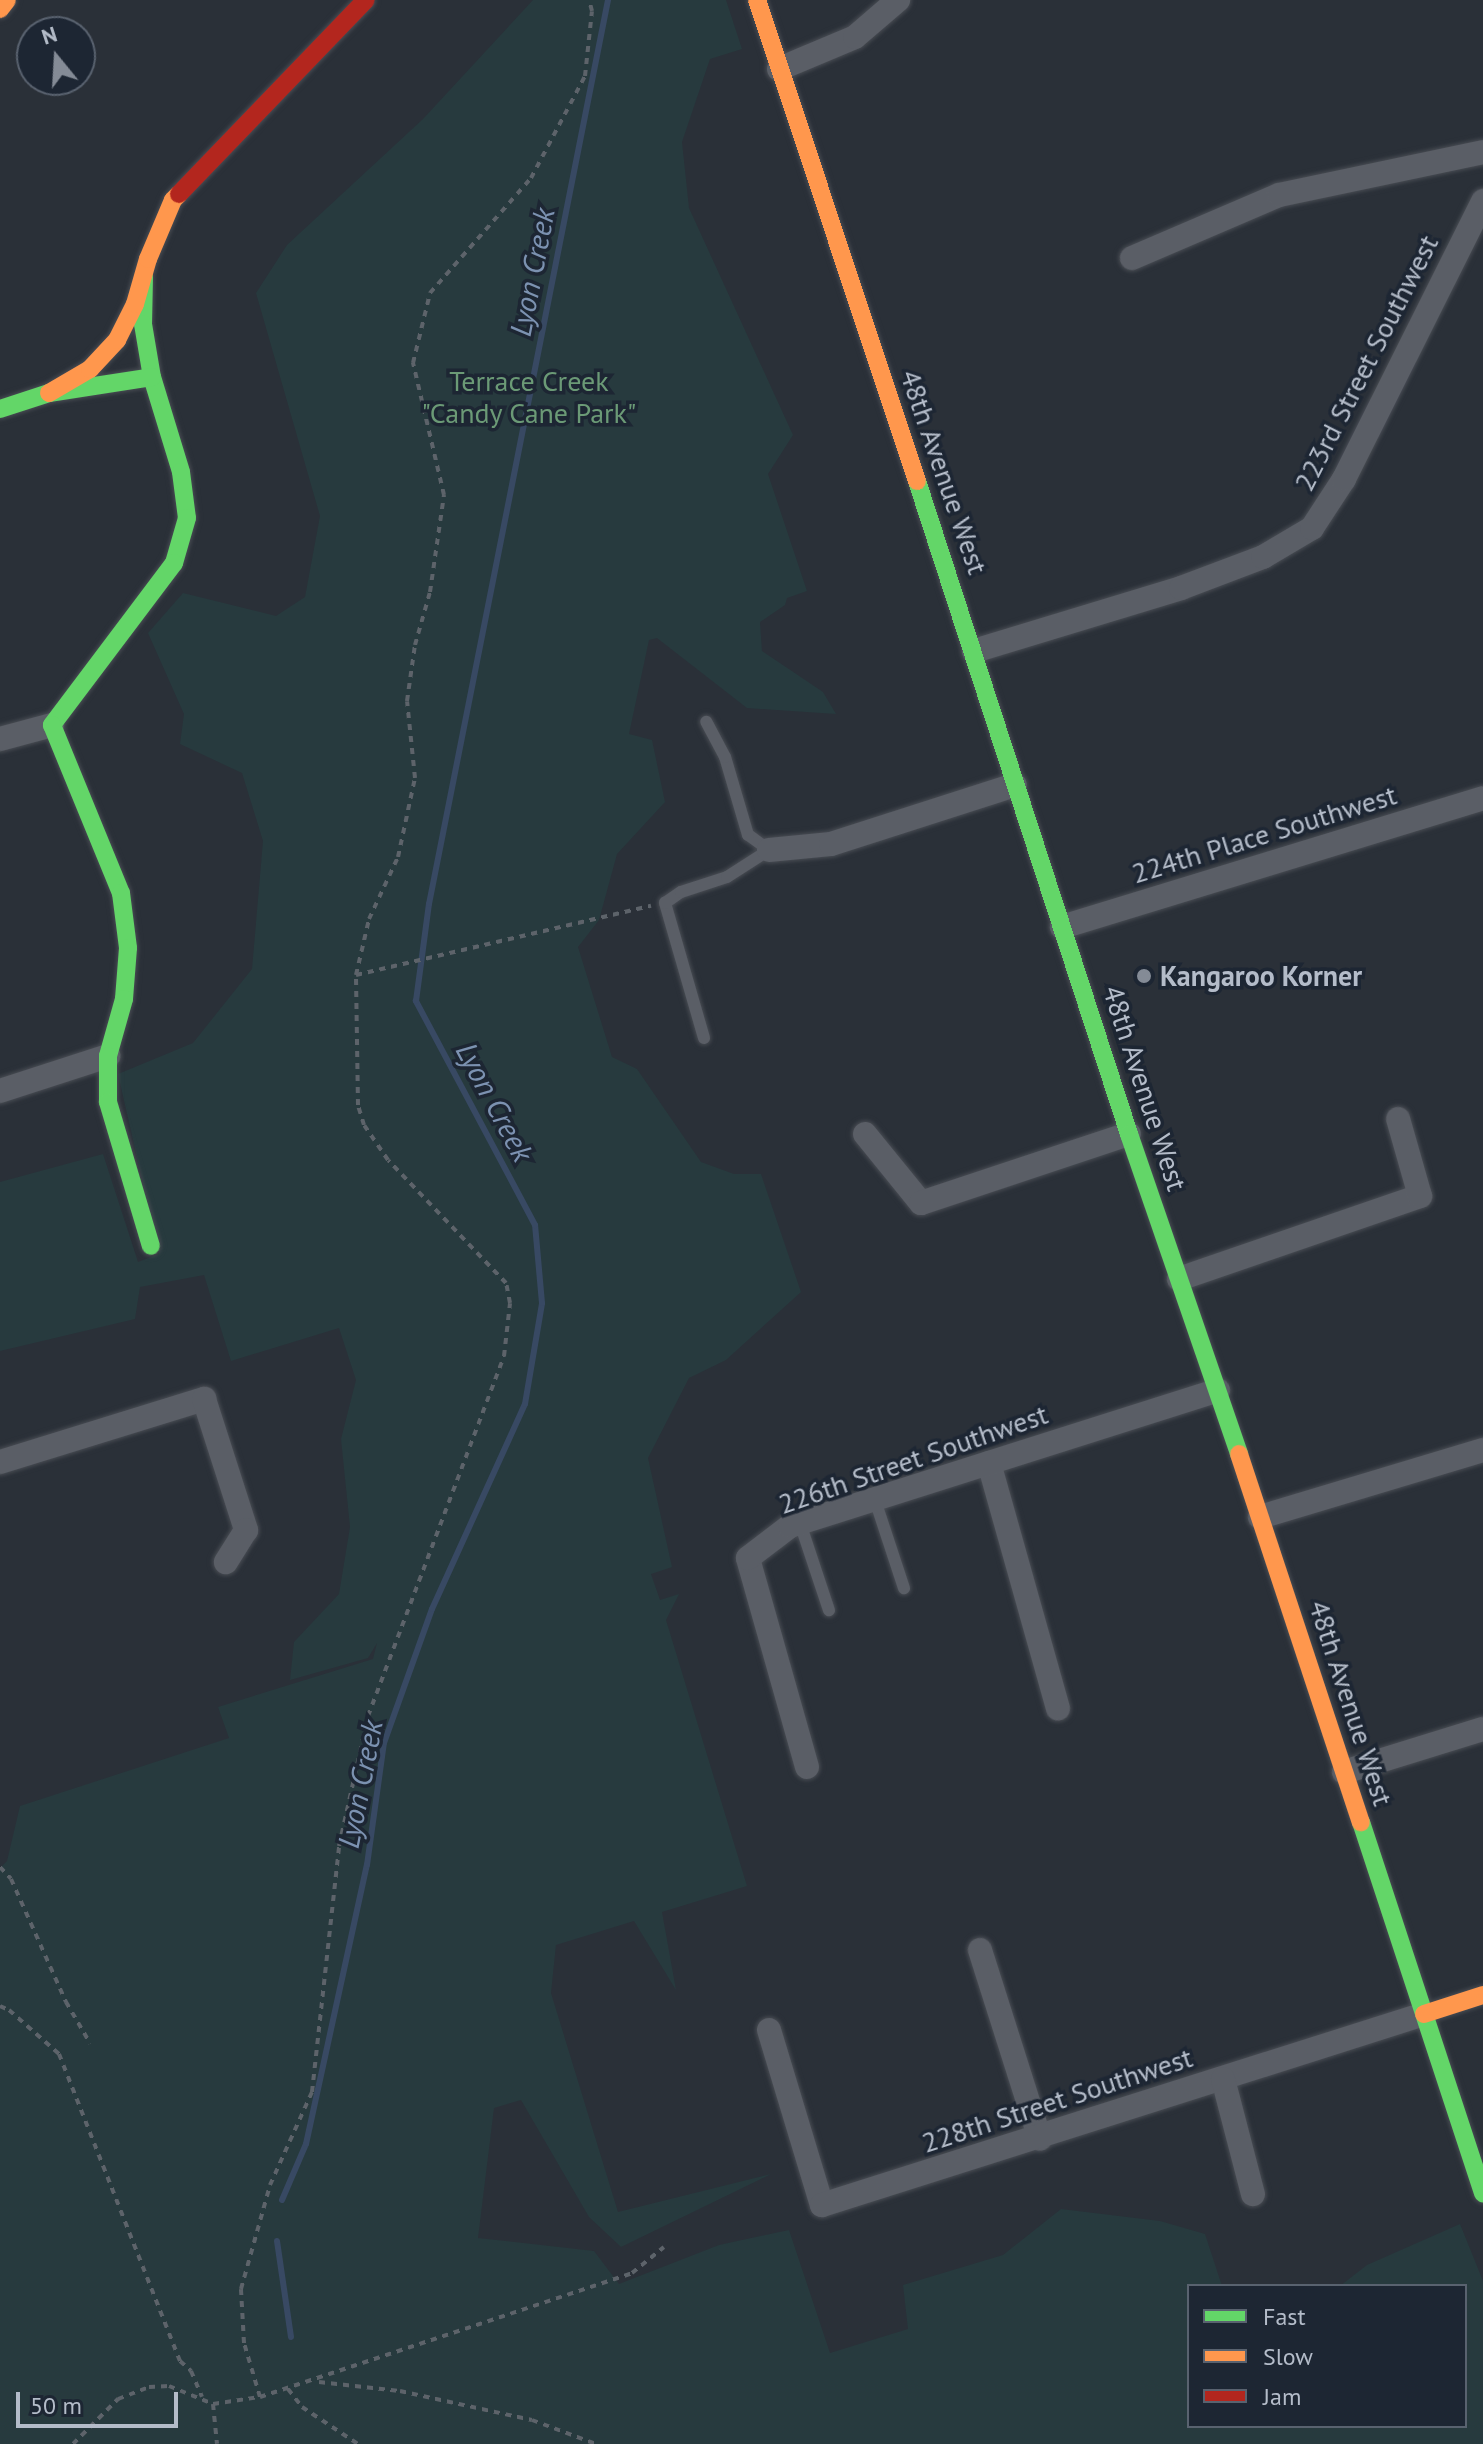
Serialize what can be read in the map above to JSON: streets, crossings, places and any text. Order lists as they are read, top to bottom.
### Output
{
  "streets": {
    "main road": ["48th Avenue West", "228th Street Southwest"],
    "street": ["223rd Street Southwest", "224th Place Southwest", "226th Street Southwest"]
  },
  "crossings": [
    ["223rd Street Southwest", "48th Avenue West"],
    ["48th Avenue West", "224th Place Southwest"],
    ["48th Avenue West", "226th Street Southwest"],
    ["48th Avenue West", "228th Street Southwest"]
  ],
  "water": ["Lyon Creek"],
  "parks": ["Terrace Creek \"Candy Cane Park\""],
  "places": ["Kangaroo Korner"],
  "legend": ["Fast", "Slow", "Jam"],
  "scale_bar": "50 m",
  "north": "top"
}
